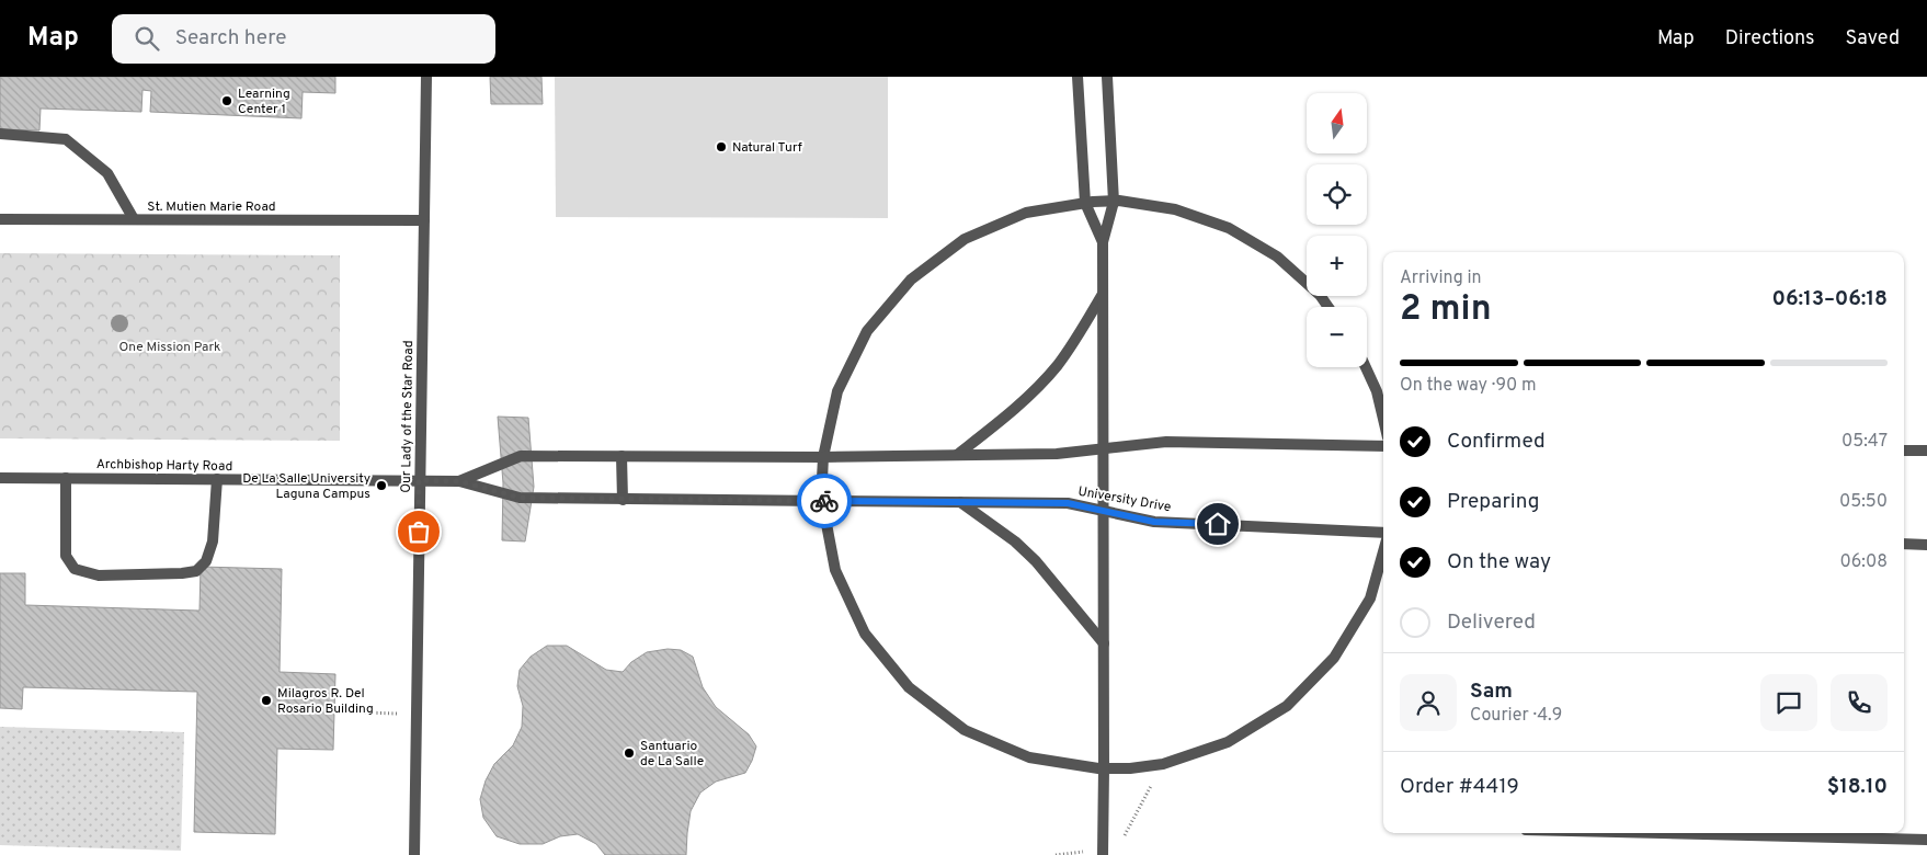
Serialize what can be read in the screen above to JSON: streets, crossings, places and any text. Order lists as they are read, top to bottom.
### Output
{
  "streets": {
    "street": [
      "St. Mutien Marie Road",
      "Our Lady of the Star Road",
      "Archbishop Harty Road",
      "University Drive"
    ]
  },
  "crossings": [
    ["St. Mutien Marie Road", "Our Lady of the Star Road"],
    ["Our Lady of the Star Road", "Archbishop Harty Road"],
    ["Archbishop Harty Road", "University Drive"]
  ],
  "parks": ["One Mission Park"],
  "places": [
    "Learning Center 1",
    "Natural Turf",
    "De La Salle University Laguna Campus",
    "Milagros R. Del Rosario Building",
    "Santuario de La Salle"
  ],
  "north": "top",
  "page": {
    "header": "Map",
    "search": "Search here",
    "nav": ["Map", "Directions", "Saved"],
    "map_buttons": ["+", "−"],
    "heading": ["2 min", "Arriving in", "06:13–06:18"],
    "panel": [
      "Sam",
      "Courier · 4.9",
      "Order #4419",
      "$18.10"
    ],
    "bar": "On the way · 90 m",
    "list": [
      ["Confirmed", "05:47"],
      ["Preparing", "05:50"],
      ["On the way", "06:08"],
      "Delivered"
    ]
  }
}
